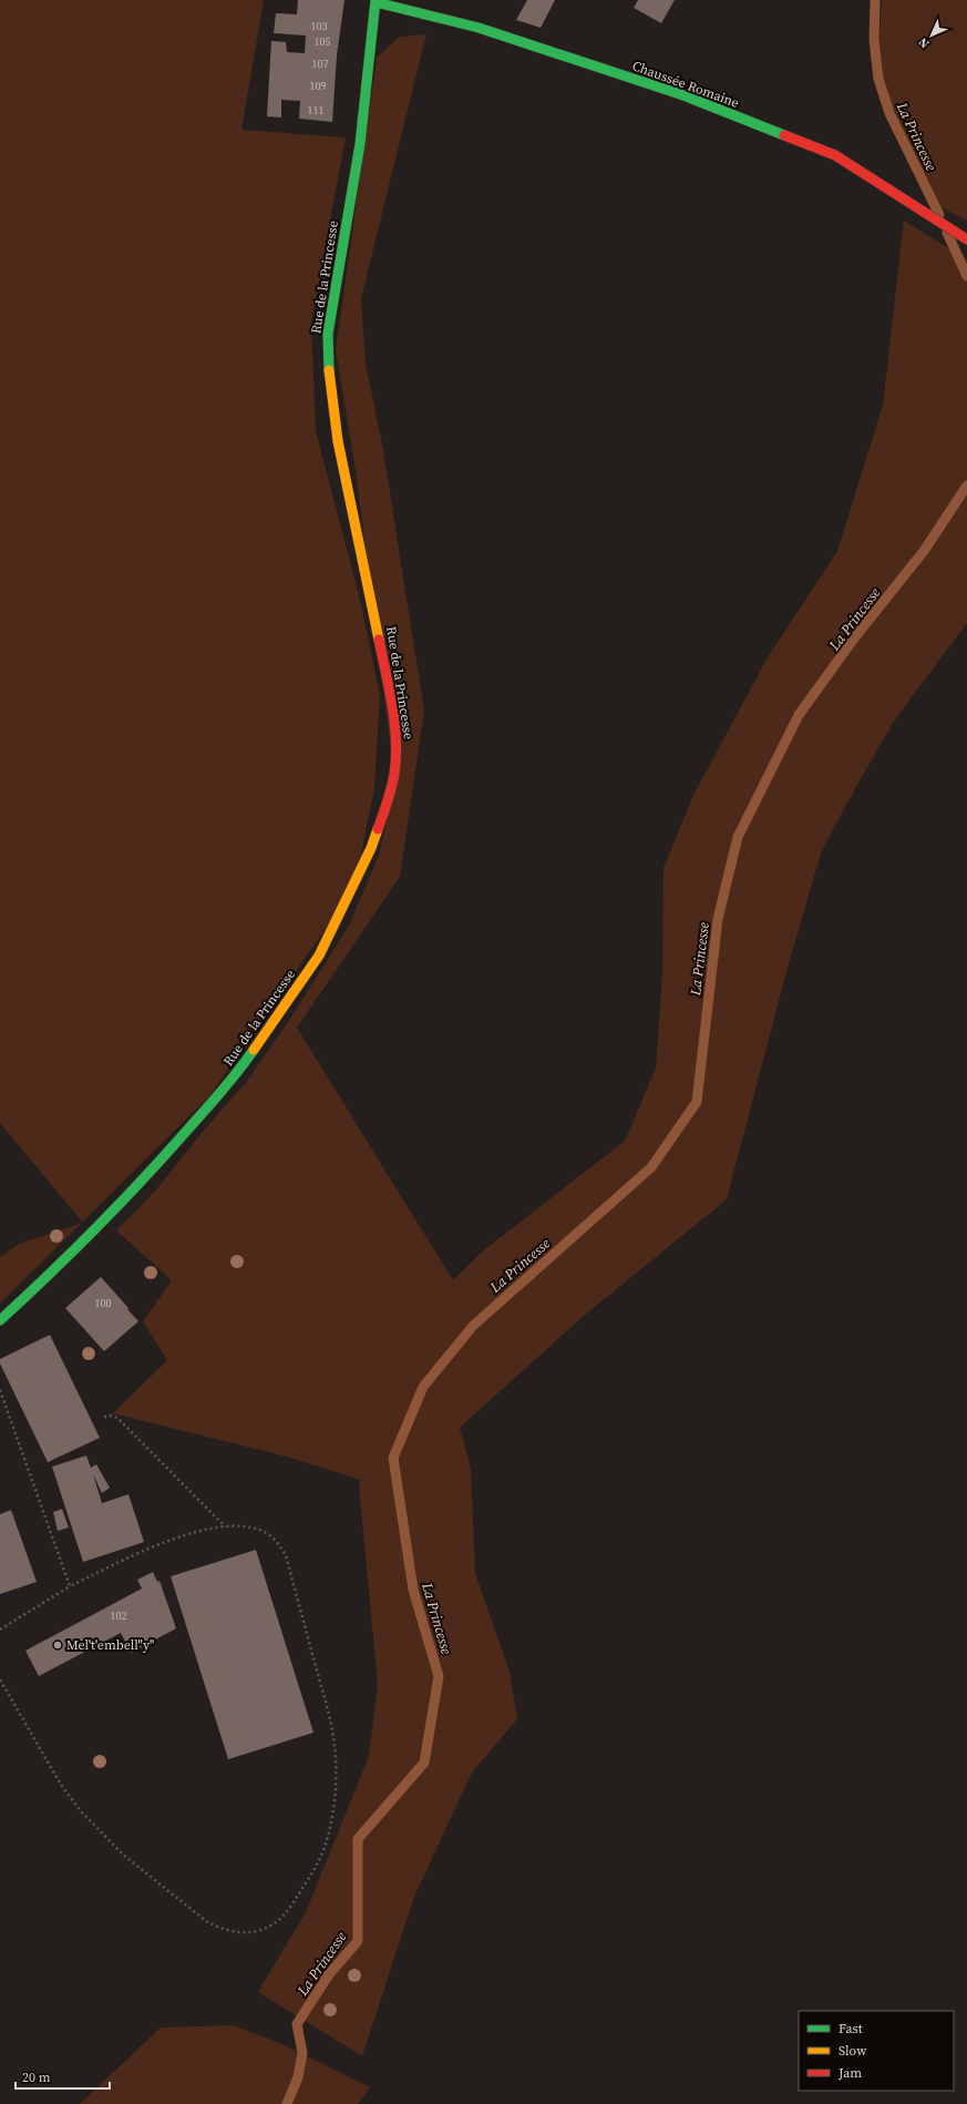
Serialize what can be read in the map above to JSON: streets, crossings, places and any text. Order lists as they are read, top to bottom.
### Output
{
  "streets": {
    "street": ["Chaussée Romaine", "Rue de la Princesse"]
  },
  "crossings": [
    ["Chaussée Romaine", "Rue de la Princesse"]
  ],
  "water": ["La Princesse"],
  "places": ["Mel't'embell\"y\""],
  "house_numbers": [
    "103",
    "105",
    "107",
    "109",
    "111",
    "100",
    "102"
  ],
  "legend": ["Fast", "Slow", "Jam"],
  "scale_bar": "20 m",
  "north": "bottom left"
}
